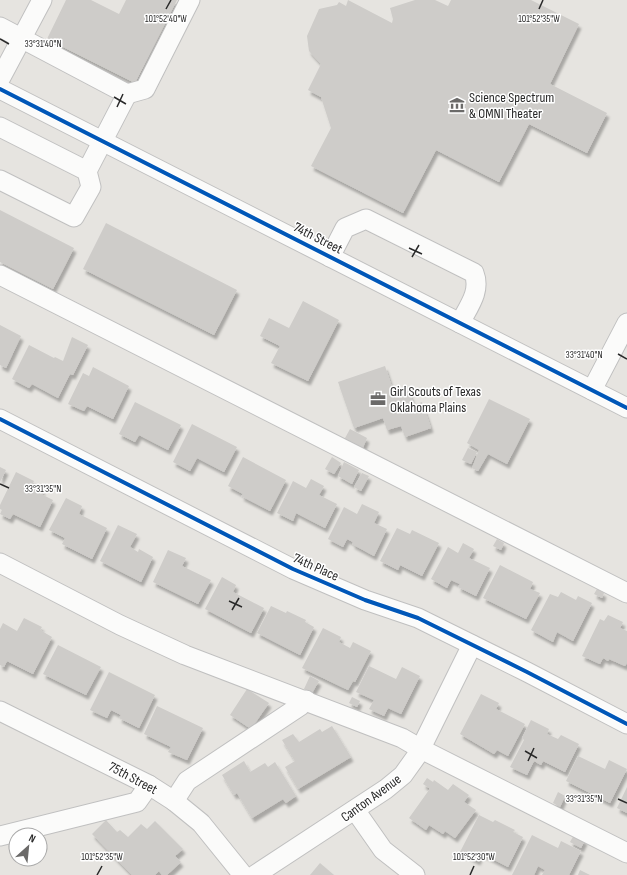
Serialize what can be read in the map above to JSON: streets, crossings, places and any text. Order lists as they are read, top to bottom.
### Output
{
  "streets": {
    "street": [
      "74th Street",
      "74th Place",
      "75th Street",
      "Canton Avenue"
    ]
  },
  "crossings": [
    ["74th Place", "Canton Avenue"]
  ],
  "places": {
    "museum": ["Science Spectrum & OMNI Theater"],
    "office": ["Girl Scouts of Texas Oklahoma Plains"]
  },
  "north": "top right",
  "coordinates": [
    "101°52'40\"W",
    "101°52'35\"W",
    "33°31'40\"N",
    "33°31'35\"N",
    "101°52'30\"W"
  ]
}
